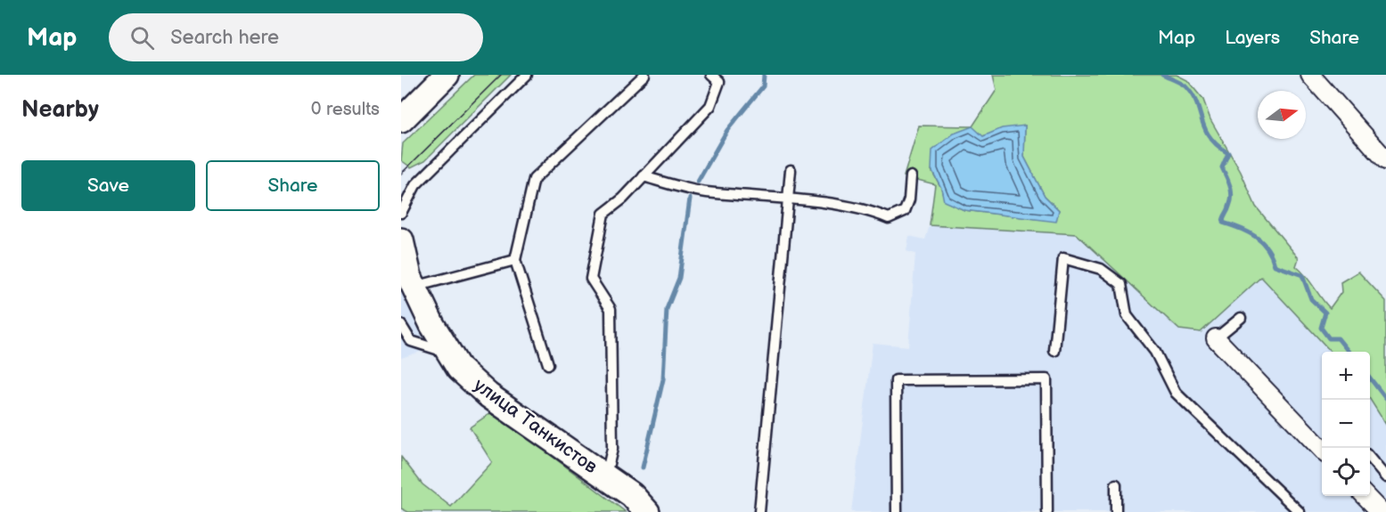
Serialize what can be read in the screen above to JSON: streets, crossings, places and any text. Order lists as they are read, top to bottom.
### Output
{
  "streets": {
    "main road": ["улица Танкистов"]
  },
  "north": "right",
  "page": {
    "header": "Map",
    "search": "Search here",
    "nav": ["Map", "Layers", "Share"],
    "heading": ["Nearby", "0 results"],
    "buttons": ["Save", "Share"],
    "map_buttons": ["+", "−"]
  }
}
